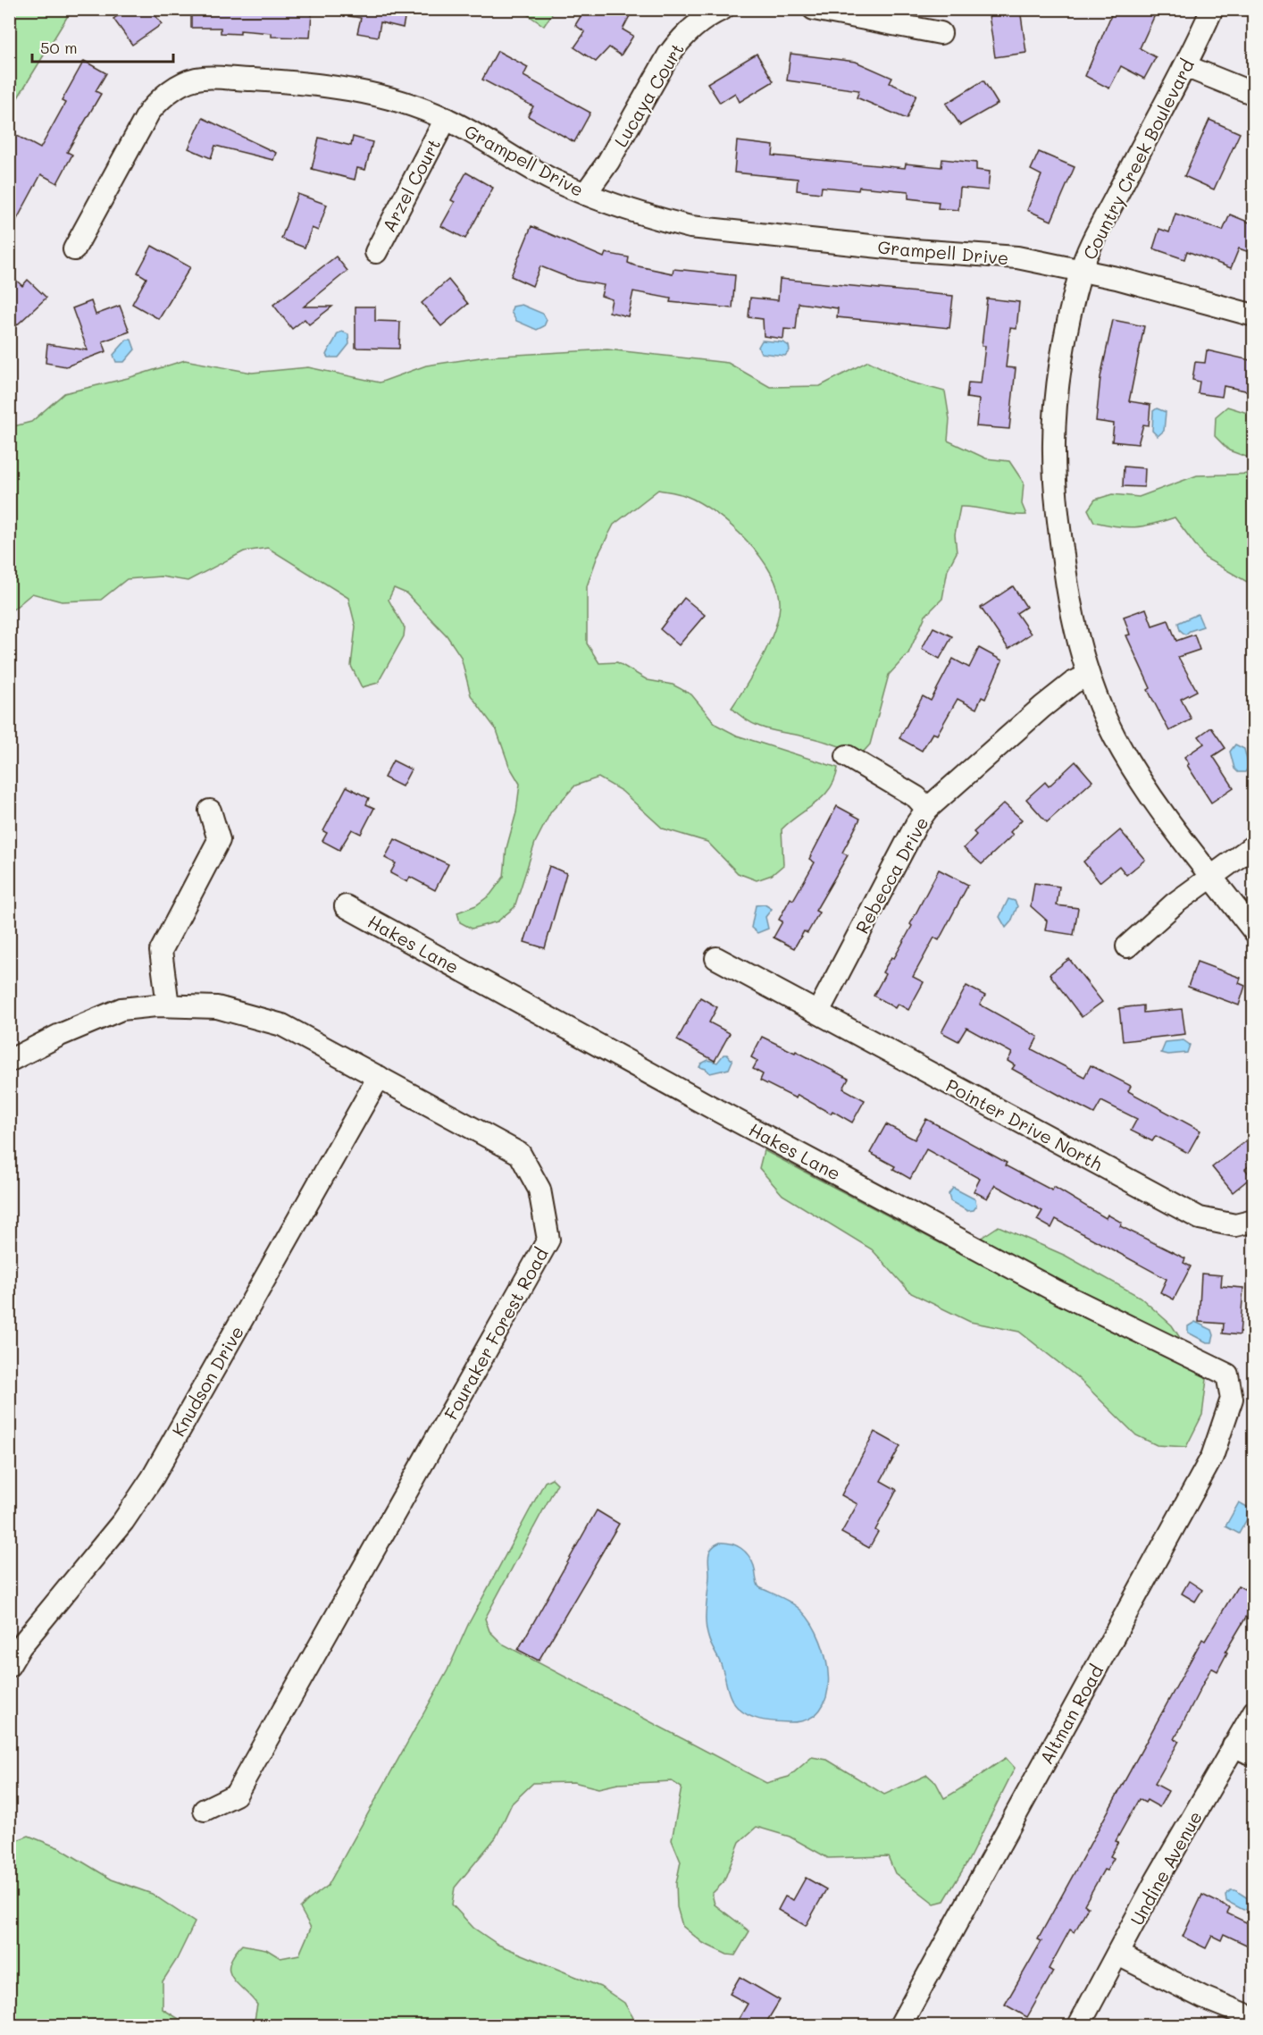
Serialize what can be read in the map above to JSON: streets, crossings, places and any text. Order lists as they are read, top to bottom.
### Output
{
  "streets": {
    "street": [
      "Lucaya Court",
      "Country Creek Boulevard",
      "Grampell Drive",
      "Arzel Court",
      "Rebecca Drive",
      "Hakes Lane",
      "Pointer Drive North",
      "Fouraker Forest Road",
      "Knudson Drive",
      "Altman Road",
      "Undine Avenue"
    ]
  },
  "crossings": [
    ["Lucaya Court", "Grampell Drive"],
    ["Country Creek Boulevard", "Grampell Drive"],
    ["Country Creek Boulevard", "Rebecca Drive"],
    ["Grampell Drive", "Arzel Court"],
    ["Rebecca Drive", "Pointer Drive North"],
    ["Hakes Lane", "Altman Road"],
    ["Fouraker Forest Road", "Knudson Drive"]
  ],
  "scale_bar": "50 m"
}
